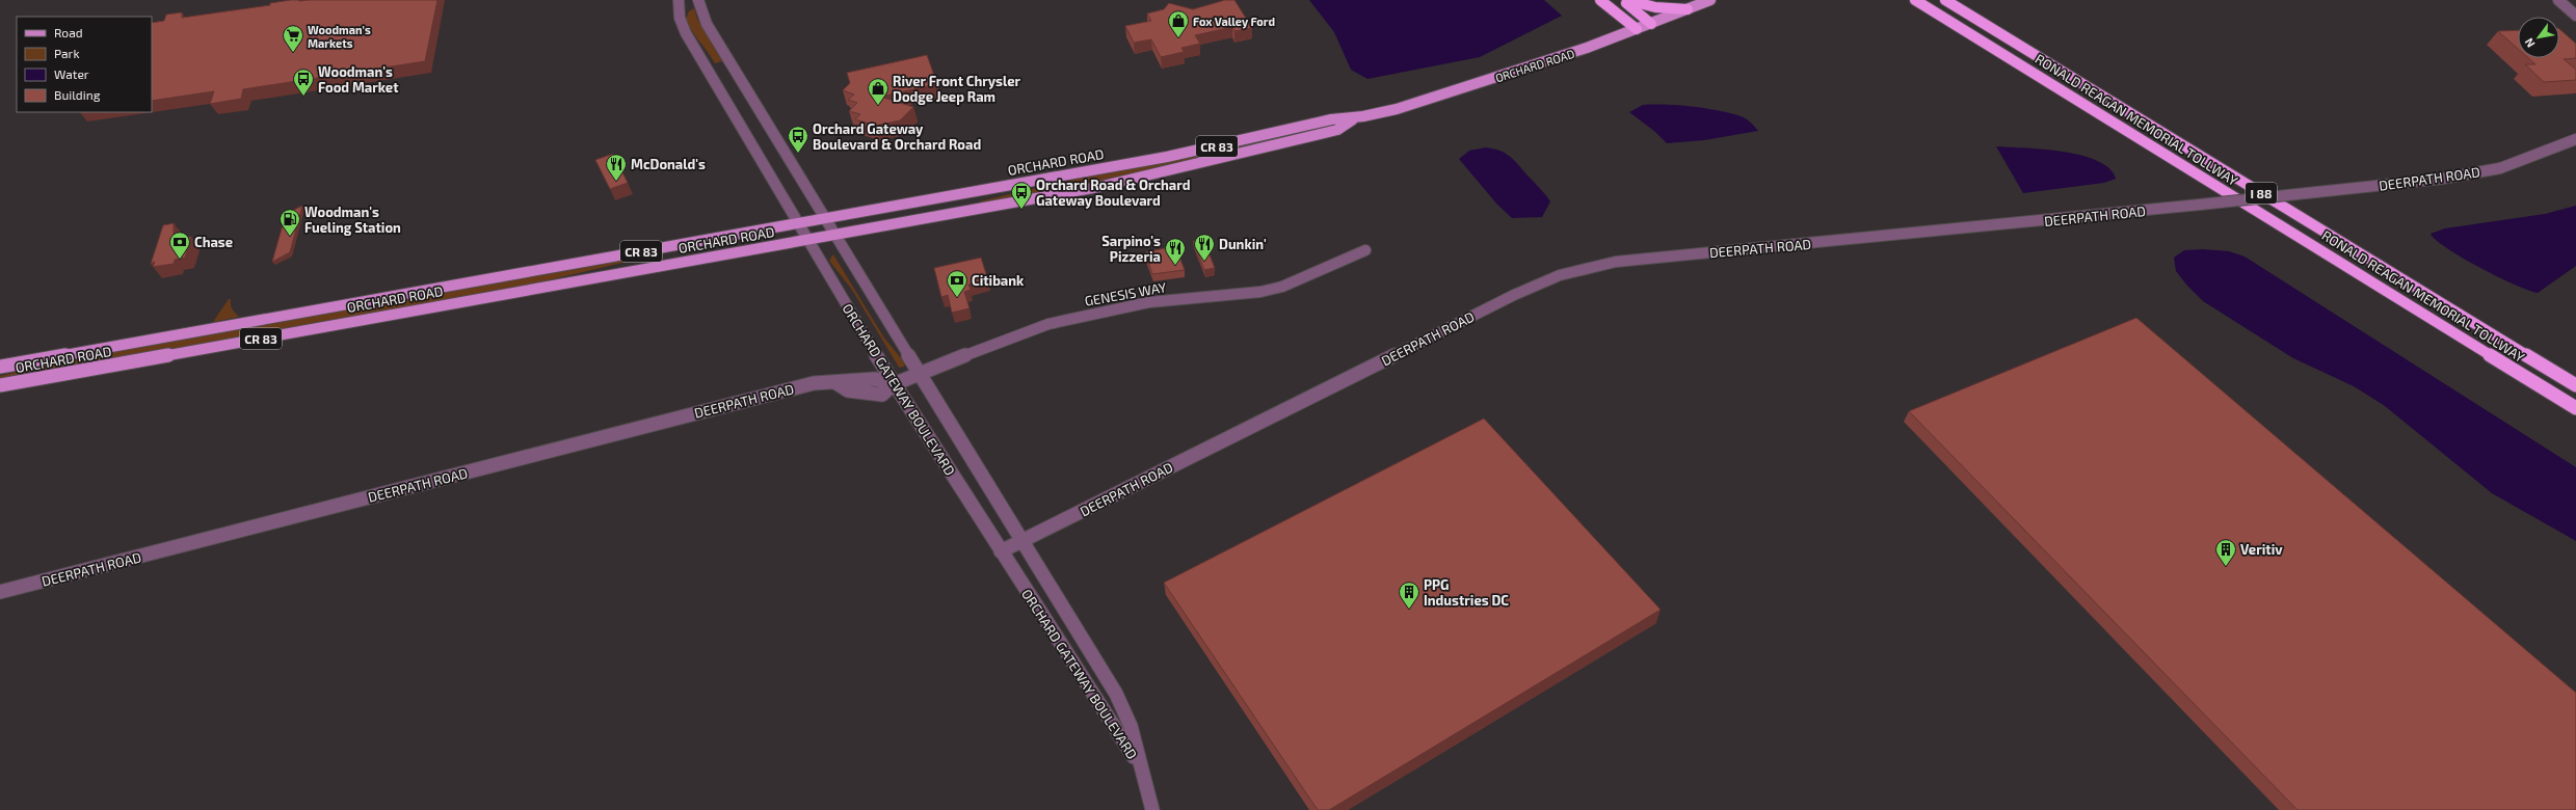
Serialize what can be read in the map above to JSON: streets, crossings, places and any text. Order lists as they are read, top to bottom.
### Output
{
  "streets": {
    "highway": ["RONALD REAGAN MEMORIAL TOLLWAY", "I 88"],
    "main road": ["ORCHARD ROAD", "CR 83"],
    "street": ["DEERPATH ROAD", "GENESIS WAY", "ORCHARD GATEWAY BOULEVARD"]
  },
  "crossings": [
    ["ORCHARD ROAD", "ORCHARD GATEWAY BOULEVARD"],
    ["DEERPATH ROAD", "GENESIS WAY"],
    ["DEERPATH ROAD", "ORCHARD GATEWAY BOULEVARD"],
    ["GENESIS WAY", "ORCHARD GATEWAY BOULEVARD"]
  ],
  "places": {
    "shop": ["Fox Valley Ford", "River Front Chrysler Dodge Jeep Ram"],
    "supermarket": ["Woodman's Markets"],
    "bus stop": ["Woodman's Food Market", "Orchard Gateway Boulevard & Orchard Road", "Orchard Road & Orchard Gateway Boulevard"],
    "restaurant": ["McDonald's", "Dunkin'", "Sarpino's Pizzeria"],
    "fuel station": ["Woodman's Fueling Station"],
    "bank": ["Chase", "Citibank"],
    "building": ["Veritiv", "PPG Industries DC"]
  },
  "legend": [
    "Road",
    "Park",
    "Water",
    "Building"
  ],
  "north": "bottom left"
}
